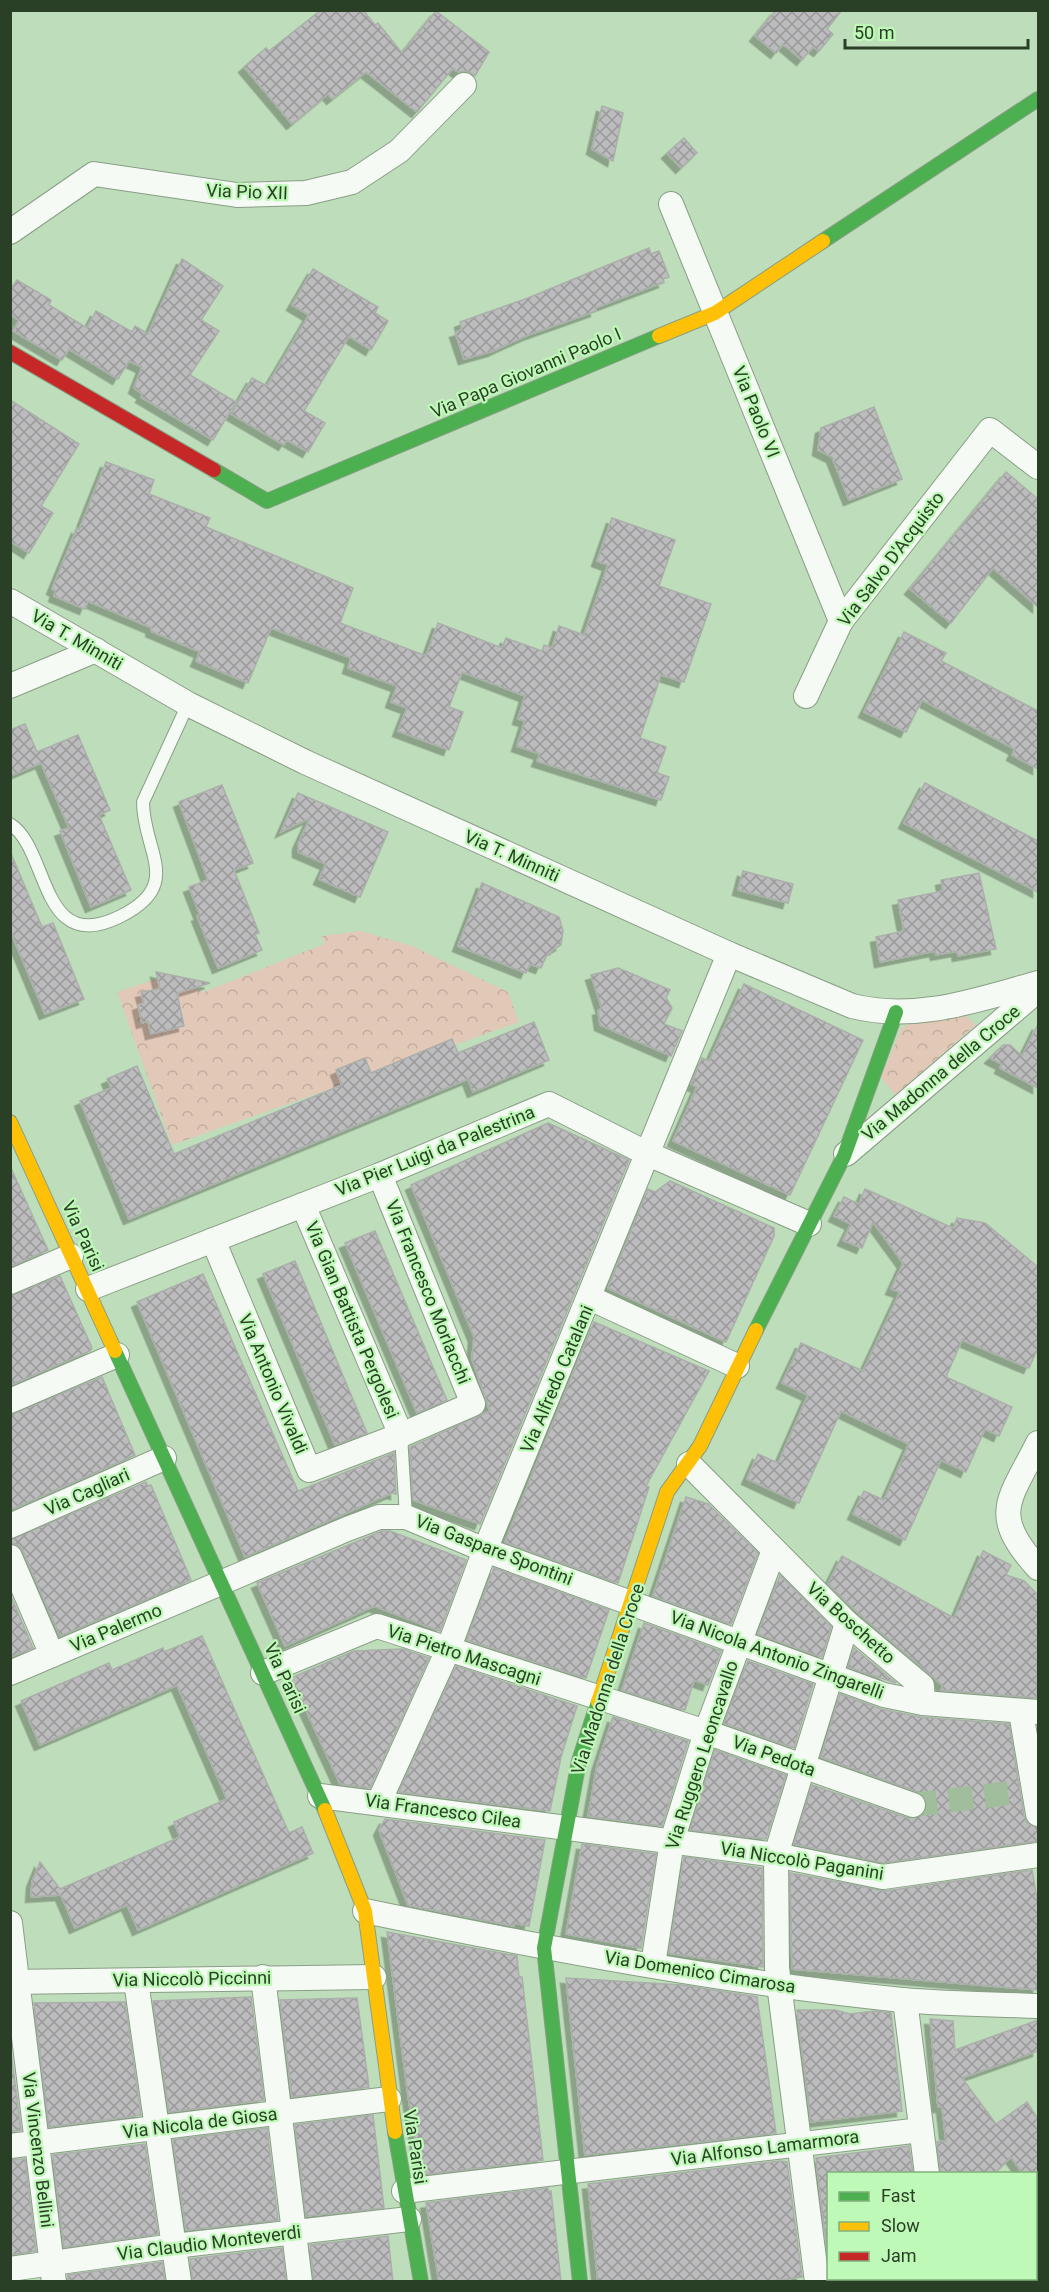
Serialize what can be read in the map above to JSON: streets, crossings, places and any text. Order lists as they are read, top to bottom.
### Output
{
  "streets": {
    "street": [
      "Via Pio XII",
      "Via Papa Giovanni Paolo I",
      "Via Paolo VI",
      "Via Salvo D'Acquisto",
      "Via T. Minniti",
      "Via Madonna della Croce",
      "Via Pier Luigi da Palestrina",
      "Via Parisi",
      "Via Francesco Morlacchi",
      "Via Gian Battista Pergolesi",
      "Via Alfredo Catalani",
      "Via Antonio Vivaldi",
      "Via Cagliari",
      "Via Gaspare Spontini",
      "Via Boschetto",
      "Via Palermo",
      "Via Pietro Mascagni",
      "Via Nicola Antonio Zingarelli",
      "Via Ruggero Leoncavallo",
      "Via Pedota",
      "Via Francesco Cilea",
      "Via Niccolò Paganini",
      "Via Domenico Cimarosa",
      "Via Niccolò Piccinni",
      "Via Nicola de Giosa",
      "Via Alfonso Lamarmora",
      "Via Vincenzo Bellini",
      "Via Claudio Monteverdi"
    ]
  },
  "crossings": [
    ["Via Papa Giovanni Paolo I", "Via Paolo VI"],
    ["Via Paolo VI", "Via Salvo D'Acquisto"],
    ["Via T. Minniti", "Via Madonna della Croce"],
    ["Via T. Minniti", "Via Alfredo Catalani"],
    ["Via Madonna della Croce", "Via Pier Luigi da Palestrina"],
    ["Via Madonna della Croce", "Via Gaspare Spontini"],
    ["Via Madonna della Croce", "Via Boschetto"],
    ["Via Madonna della Croce", "Via Pietro Mascagni"],
    ["Via Madonna della Croce", "Via Nicola Antonio Zingarelli"],
    ["Via Madonna della Croce", "Via Pedota"],
    ["Via Madonna della Croce", "Via Francesco Cilea"],
    ["Via Madonna della Croce", "Via Niccolò Paganini"],
    ["Via Madonna della Croce", "Via Domenico Cimarosa"],
    ["Via Madonna della Croce", "Via Alfonso Lamarmora"],
    ["Via Pier Luigi da Palestrina", "Via Parisi"],
    ["Via Pier Luigi da Palestrina", "Via Francesco Morlacchi"],
    ["Via Pier Luigi da Palestrina", "Via Gian Battista Pergolesi"],
    ["Via Pier Luigi da Palestrina", "Via Alfredo Catalani"],
    ["Via Pier Luigi da Palestrina", "Via Antonio Vivaldi"],
    ["Via Parisi", "Via Cagliari"],
    ["Via Parisi", "Via Gaspare Spontini"],
    ["Via Parisi", "Via Palermo"],
    ["Via Parisi", "Via Pietro Mascagni"],
    ["Via Parisi", "Via Francesco Cilea"],
    ["Via Parisi", "Via Domenico Cimarosa"],
    ["Via Parisi", "Via Niccolò Piccinni"],
    ["Via Parisi", "Via Nicola de Giosa"],
    ["Via Parisi", "Via Alfonso Lamarmora"],
    ["Via Parisi", "Via Claudio Monteverdi"],
    ["Via Francesco Morlacchi", "Via Gian Battista Pergolesi"],
    ["Via Francesco Morlacchi", "Via Antonio Vivaldi"],
    ["Via Gian Battista Pergolesi", "Via Antonio Vivaldi"],
    ["Via Alfredo Catalani", "Via Gaspare Spontini"],
    ["Via Alfredo Catalani", "Via Pietro Mascagni"],
    ["Via Alfredo Catalani", "Via Francesco Cilea"],
    ["Via Gaspare Spontini", "Via Palermo"],
    ["Via Gaspare Spontini", "Via Nicola Antonio Zingarelli"],
    ["Via Boschetto", "Via Nicola Antonio Zingarelli"],
    ["Via Boschetto", "Via Ruggero Leoncavallo"],
    ["Via Pietro Mascagni", "Via Pedota"],
    ["Via Nicola Antonio Zingarelli", "Via Ruggero Leoncavallo"],
    ["Via Ruggero Leoncavallo", "Via Pedota"],
    ["Via Ruggero Leoncavallo", "Via Niccolò Paganini"],
    ["Via Ruggero Leoncavallo", "Via Domenico Cimarosa"],
    ["Via Francesco Cilea", "Via Niccolò Paganini"],
    ["Via Niccolò Piccinni", "Via Vincenzo Bellini"],
    ["Via Nicola de Giosa", "Via Vincenzo Bellini"],
    ["Via Vincenzo Bellini", "Via Claudio Monteverdi"]
  ],
  "legend": ["Fast", "Slow", "Jam"],
  "scale_bar": "50 m"
}
